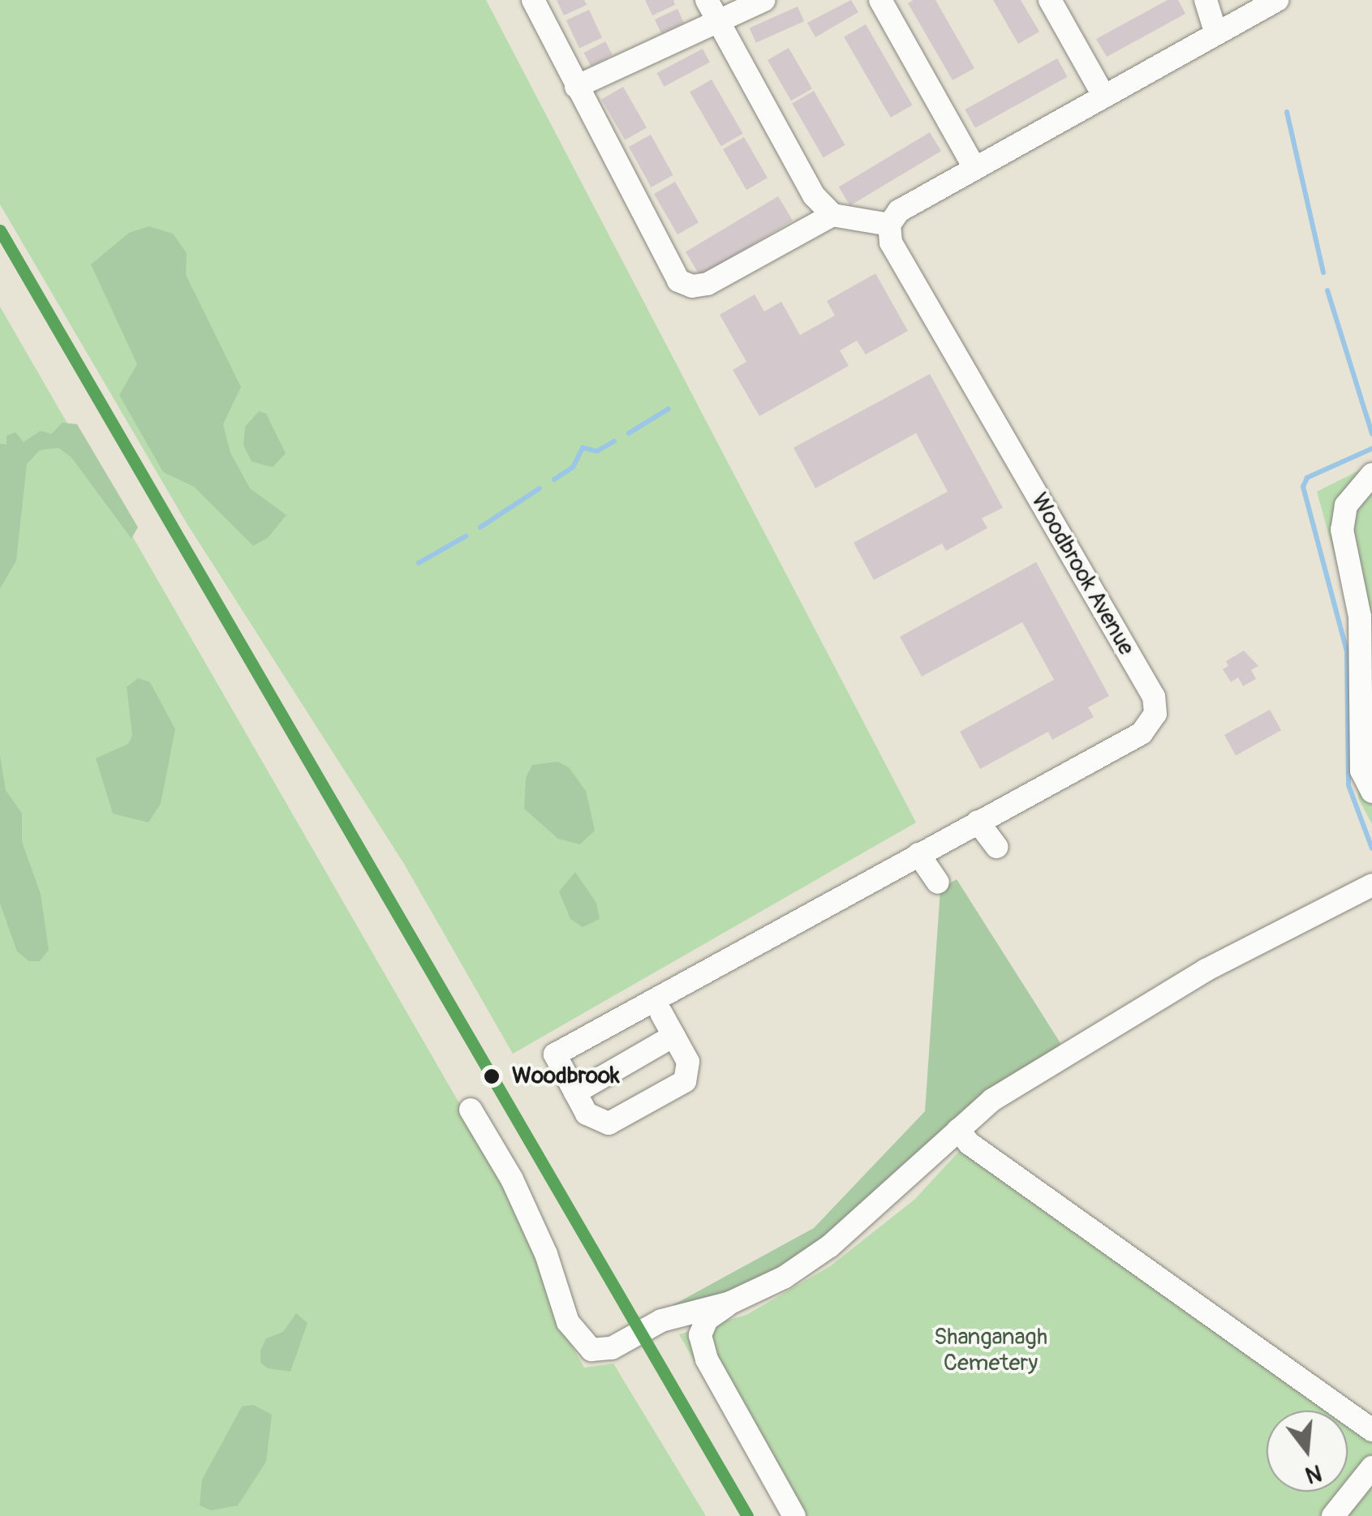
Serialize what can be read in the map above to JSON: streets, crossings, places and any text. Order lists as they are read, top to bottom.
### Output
{
  "streets": {
    "street": ["Woodbrook Avenue"]
  },
  "parks": ["Shanganagh Cemetery"],
  "places": ["Woodbrook"],
  "north": "bottom"
}
